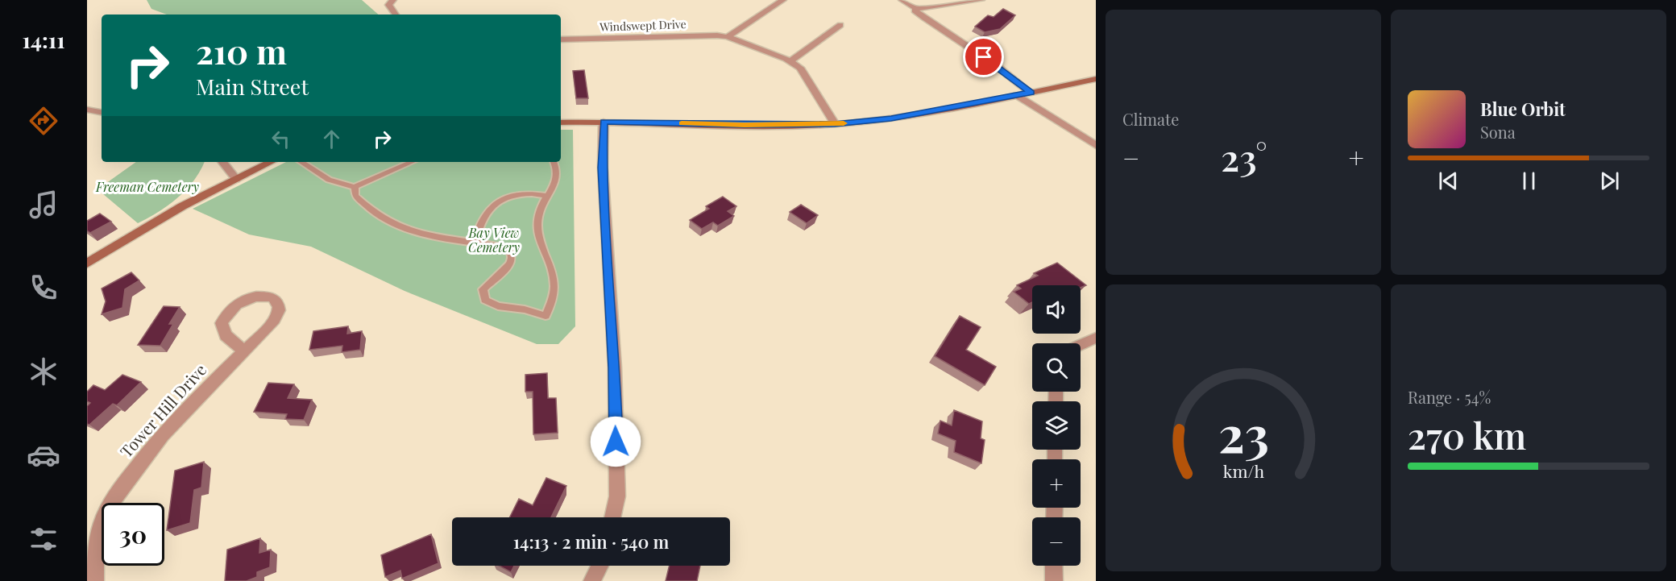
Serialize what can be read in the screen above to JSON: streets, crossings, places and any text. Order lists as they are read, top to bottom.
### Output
{
  "streets": {
    "street": ["Windswept Drive", "Tower Hill Drive"]
  },
  "parks": ["Freeman Cemetery", "Bay View Cemetery"],
  "page": {
    "tabs": "14:11",
    "tile": [
      "Climate",
      ["Range · 54%", "270 km"]
    ],
    "turn": ["210 m", "Main Street"],
    "song": ["Blue Orbit", "Sona"],
    "heat": ["−", "23°", "+"],
    "map_buttons": ["+", "−"],
    "limit": "30",
    "trip": "14:13 · 2 min · 540 m",
    "gauge": ["23", "km/h"]
  }
}
